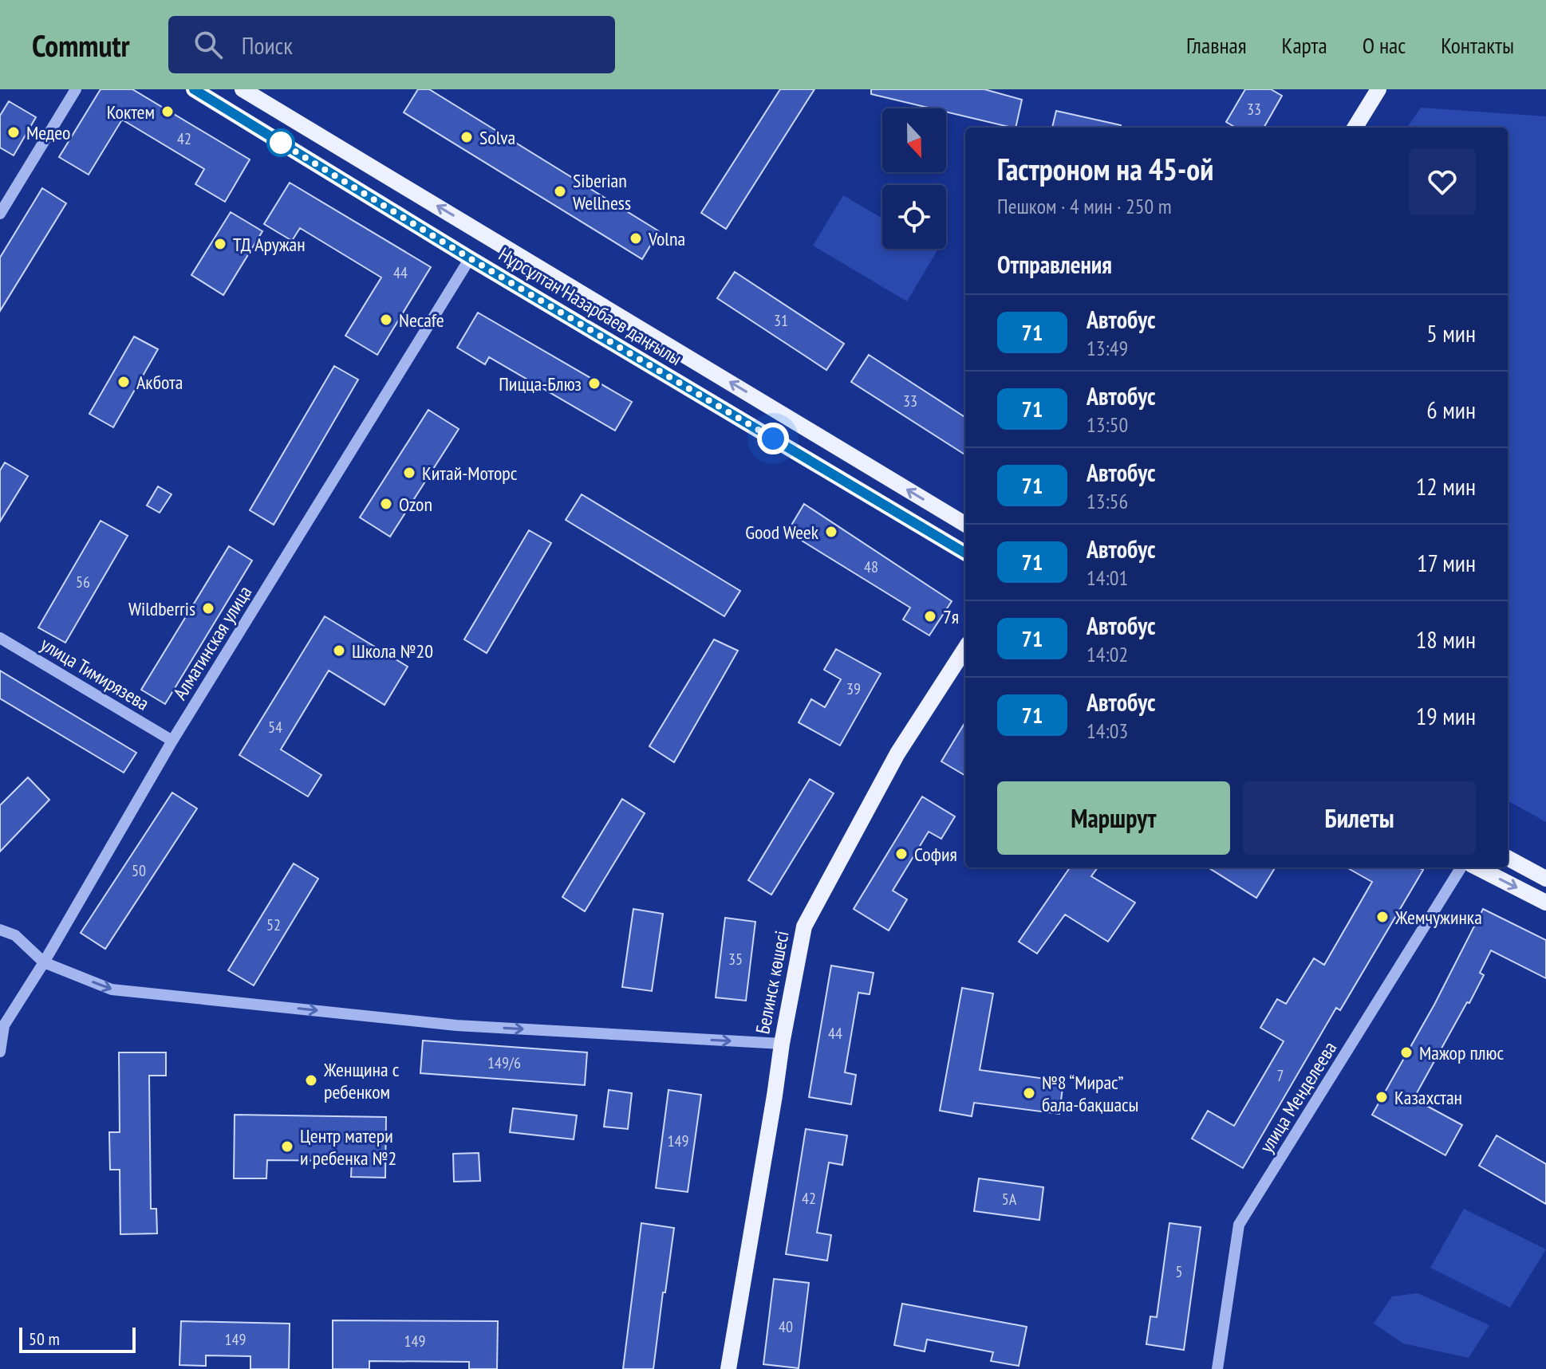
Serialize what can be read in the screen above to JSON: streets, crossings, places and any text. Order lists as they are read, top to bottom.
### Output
{
  "streets": {
    "main road": ["Нұрсұлтан Назарбаев даңғылы", "Белинск көшесі"],
    "street": ["Алматинская улица", "улица Тимирязева", "улица Менделеева"]
  },
  "crossings": [
    ["Нұрсұлтан Назарбаев даңғылы", "Алматинская улица"],
    ["Алматинская улица", "улица Тимирязева"]
  ],
  "places": [
    "Коктем",
    "Медео",
    "Solva",
    "Siberian Wellness",
    "Volna",
    "ТД Аружан",
    "Necafe",
    "Акбота",
    "Пицца-Блюз",
    "Китай-Моторс",
    "Ozon",
    "Good Week",
    "Wildberris",
    "7я",
    "Школа №20",
    "София",
    "Жемчужинка",
    "Мажор плюс",
    "Женщина с ребенком",
    "№8 “Мирас” бала-бақшасы",
    "Казахстан",
    "Центр матери и ребенка №2"
  ],
  "lines": ["bus line 71"],
  "house_numbers": [
    "33",
    "42",
    "44",
    "31",
    "33",
    "48",
    "56",
    "39",
    "54",
    "50",
    "52",
    "35",
    "44",
    "149/6",
    "7",
    "149",
    "42",
    "5А",
    "5",
    "40",
    "149",
    "149"
  ],
  "scale_bar": "50 m",
  "north": "bottom",
  "page": {
    "header": "Commutr",
    "search": "Поиск",
    "nav": [
      "Главная",
      "Карта",
      "О нас",
      "Контакты"
    ],
    "heading": [
      ["Гастроном на 45-ой", "Пешком · 4 мин · 250 m"],
      "Отправления"
    ],
    "list": [
      {
        "mark": "71",
        "name": "Автобус",
        "note": "13:49",
        "value": "5 мин"
      },
      {
        "mark": "71",
        "name": "Автобус",
        "note": "13:50",
        "value": "6 мин"
      },
      {
        "mark": "71",
        "name": "Автобус",
        "note": "13:56",
        "value": "12 мин"
      },
      {
        "mark": "71",
        "name": "Автобус",
        "note": "14:01",
        "value": "17 мин"
      },
      {
        "mark": "71",
        "name": "Автобус",
        "note": "14:02",
        "value": "18 мин"
      },
      {
        "mark": "71",
        "name": "Автобус",
        "note": "14:03",
        "value": "19 мин"
      }
    ],
    "buttons": ["Маршрут", "Билеты"],
    "scale": "50 m"
  }
}
